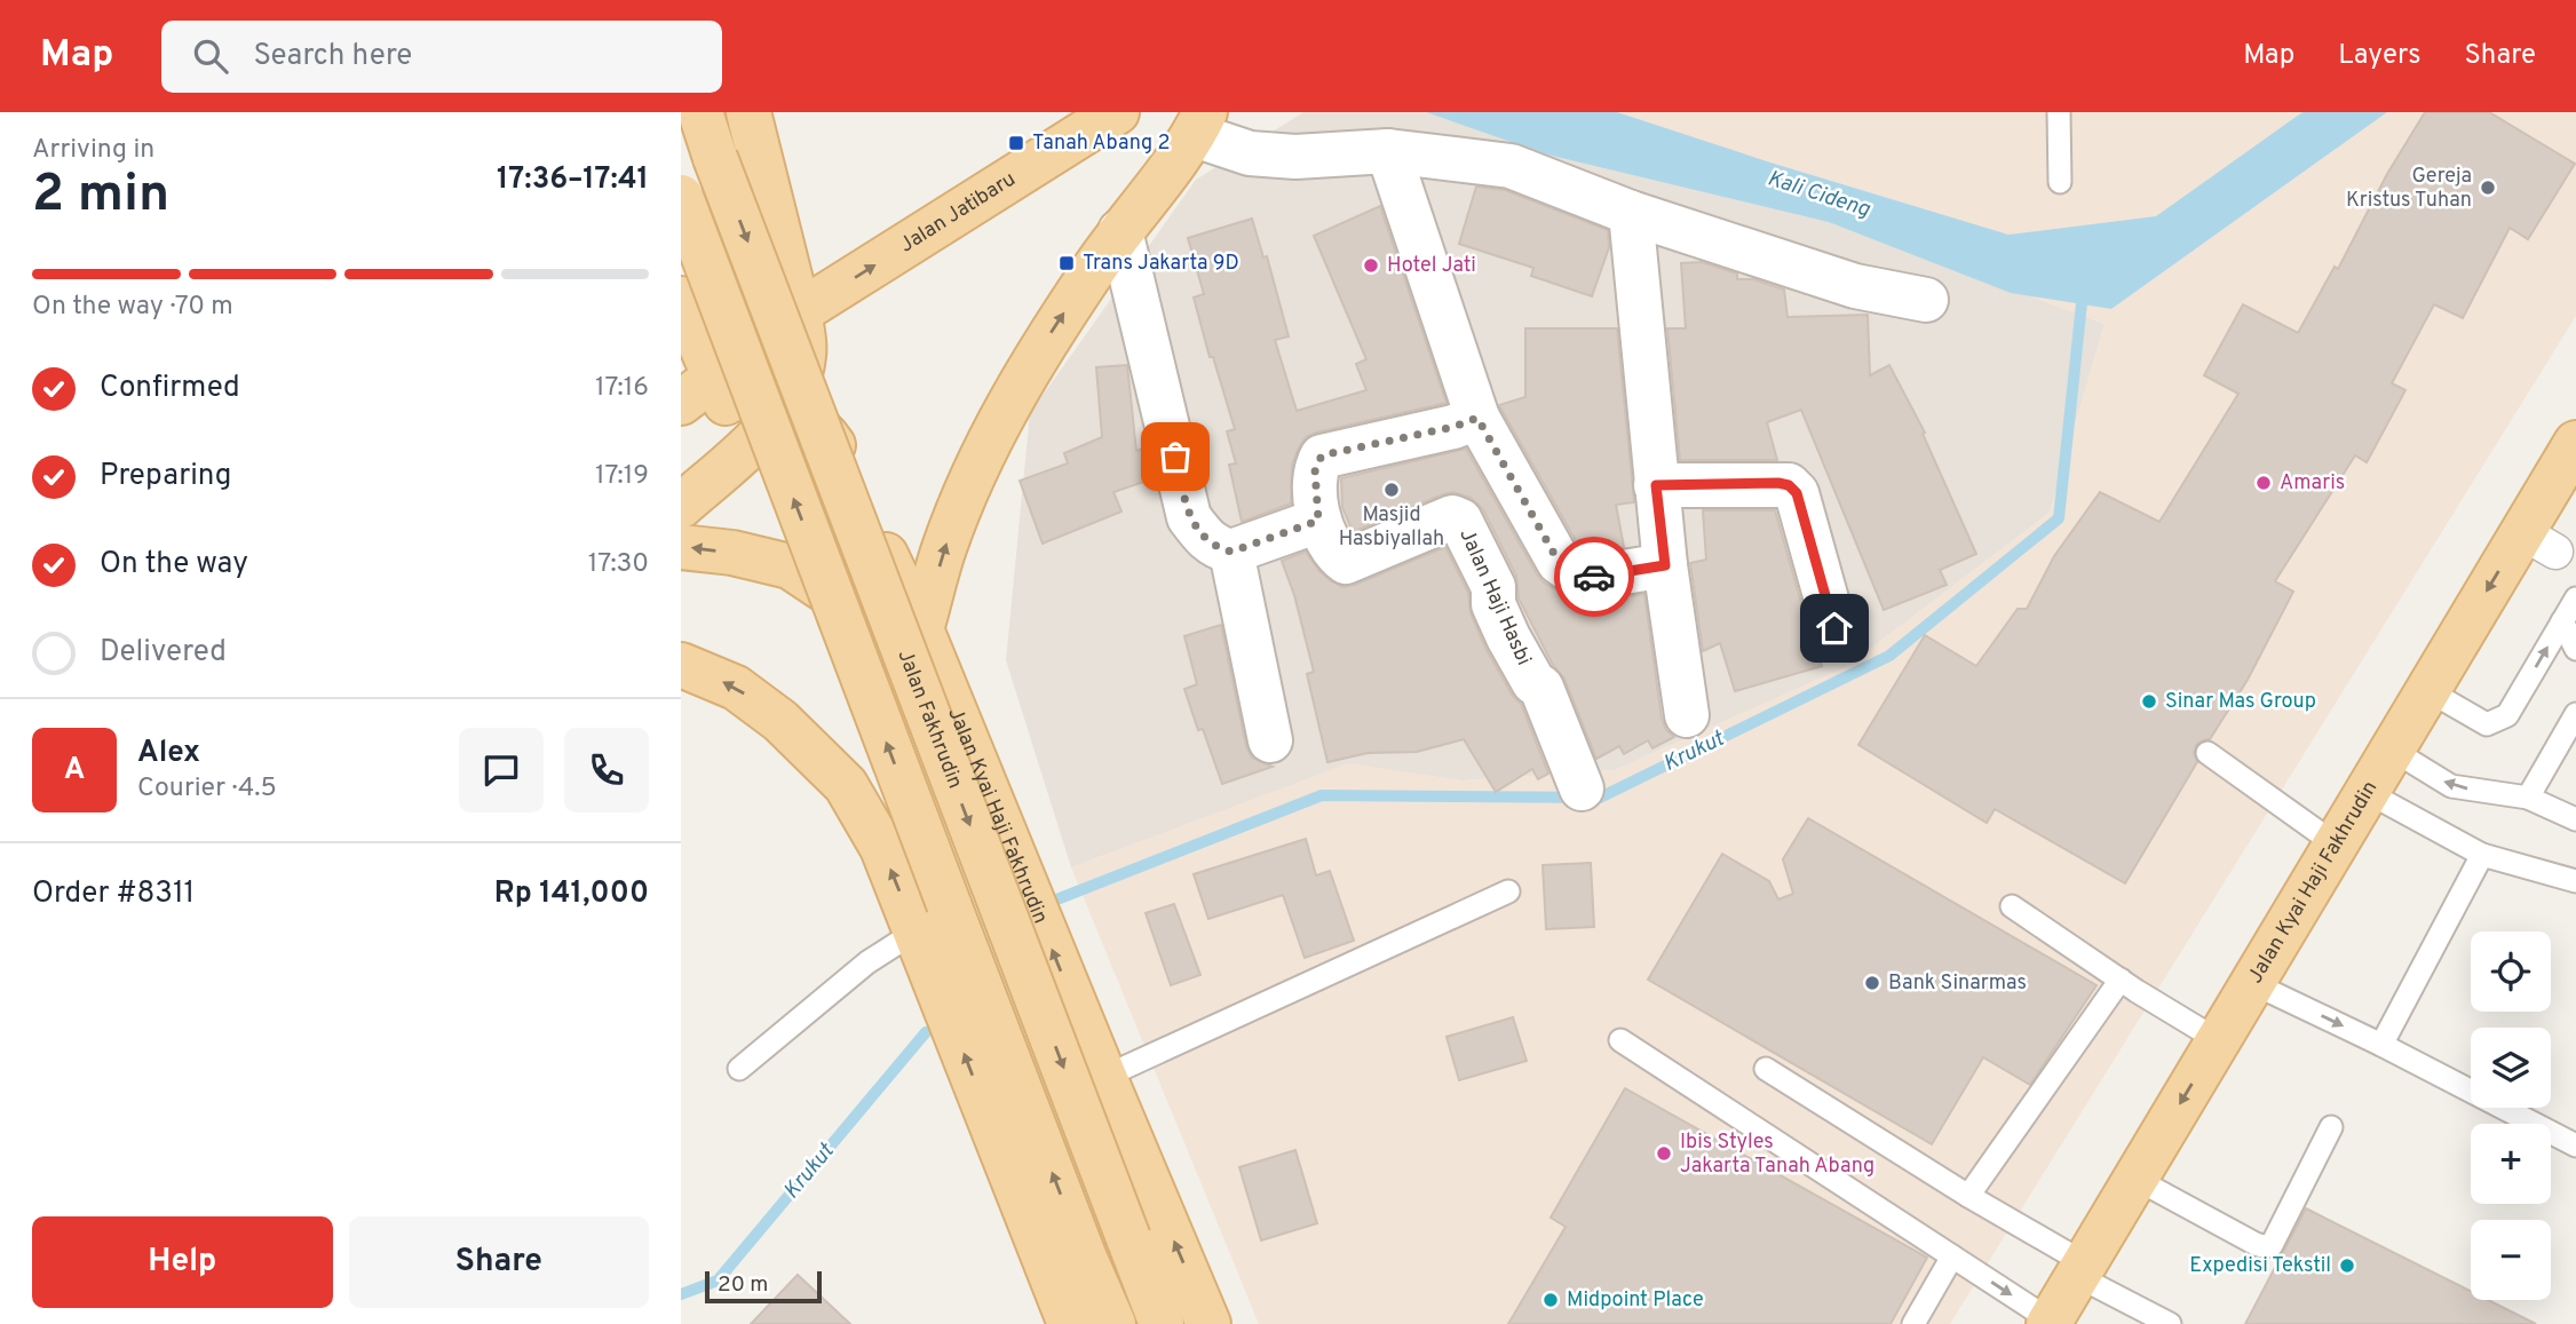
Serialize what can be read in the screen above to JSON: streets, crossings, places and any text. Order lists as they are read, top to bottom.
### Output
{
  "streets": {
    "main road": ["Jalan Jatibaru", "Jalan Fakhrudin", "Jalan Kyai Haji Fakhrudin"],
    "street": ["Jalan Haji Hasbi"]
  },
  "crossings": [
    ["Jalan Jatibaru", "Jalan Kyai Haji Fakhrudin"]
  ],
  "one_way": ["Jalan Jatibaru"],
  "water": ["Kali Cideng", "Krukut"],
  "places": {
    "transit": ["Tanah Abang 2", "Trans Jakarta 9D"],
    "other": [
      "Gereja Kristus Tuhan",
      "Hotel Jati",
      "Amaris",
      "Masjid Hasbiyallah",
      "Sinar Mas Group",
      "Bank Sinarmas",
      "Ibis Styles Jakarta Tanah Abang",
      "Expedisi Tekstil",
      "Midpoint Place"
    ]
  },
  "scale_bar": "20 m",
  "page": {
    "header": "Map",
    "search": "Search here",
    "nav": ["Map", "Layers", "Share"],
    "heading": ["2 min", "Arriving in", "17:36–17:41"],
    "panel": [
      "Alex",
      "Courier · 4.5",
      "Order #8311",
      "Rp 141,000"
    ],
    "bar": "On the way · 70 m",
    "list": [
      ["Confirmed", "17:16"],
      ["Preparing", "17:19"],
      ["On the way", "17:30"],
      "Delivered"
    ],
    "round": "A",
    "map_buttons": ["+", "−"],
    "buttons": ["Help", "Share"],
    "scale": "20 m"
  }
}
